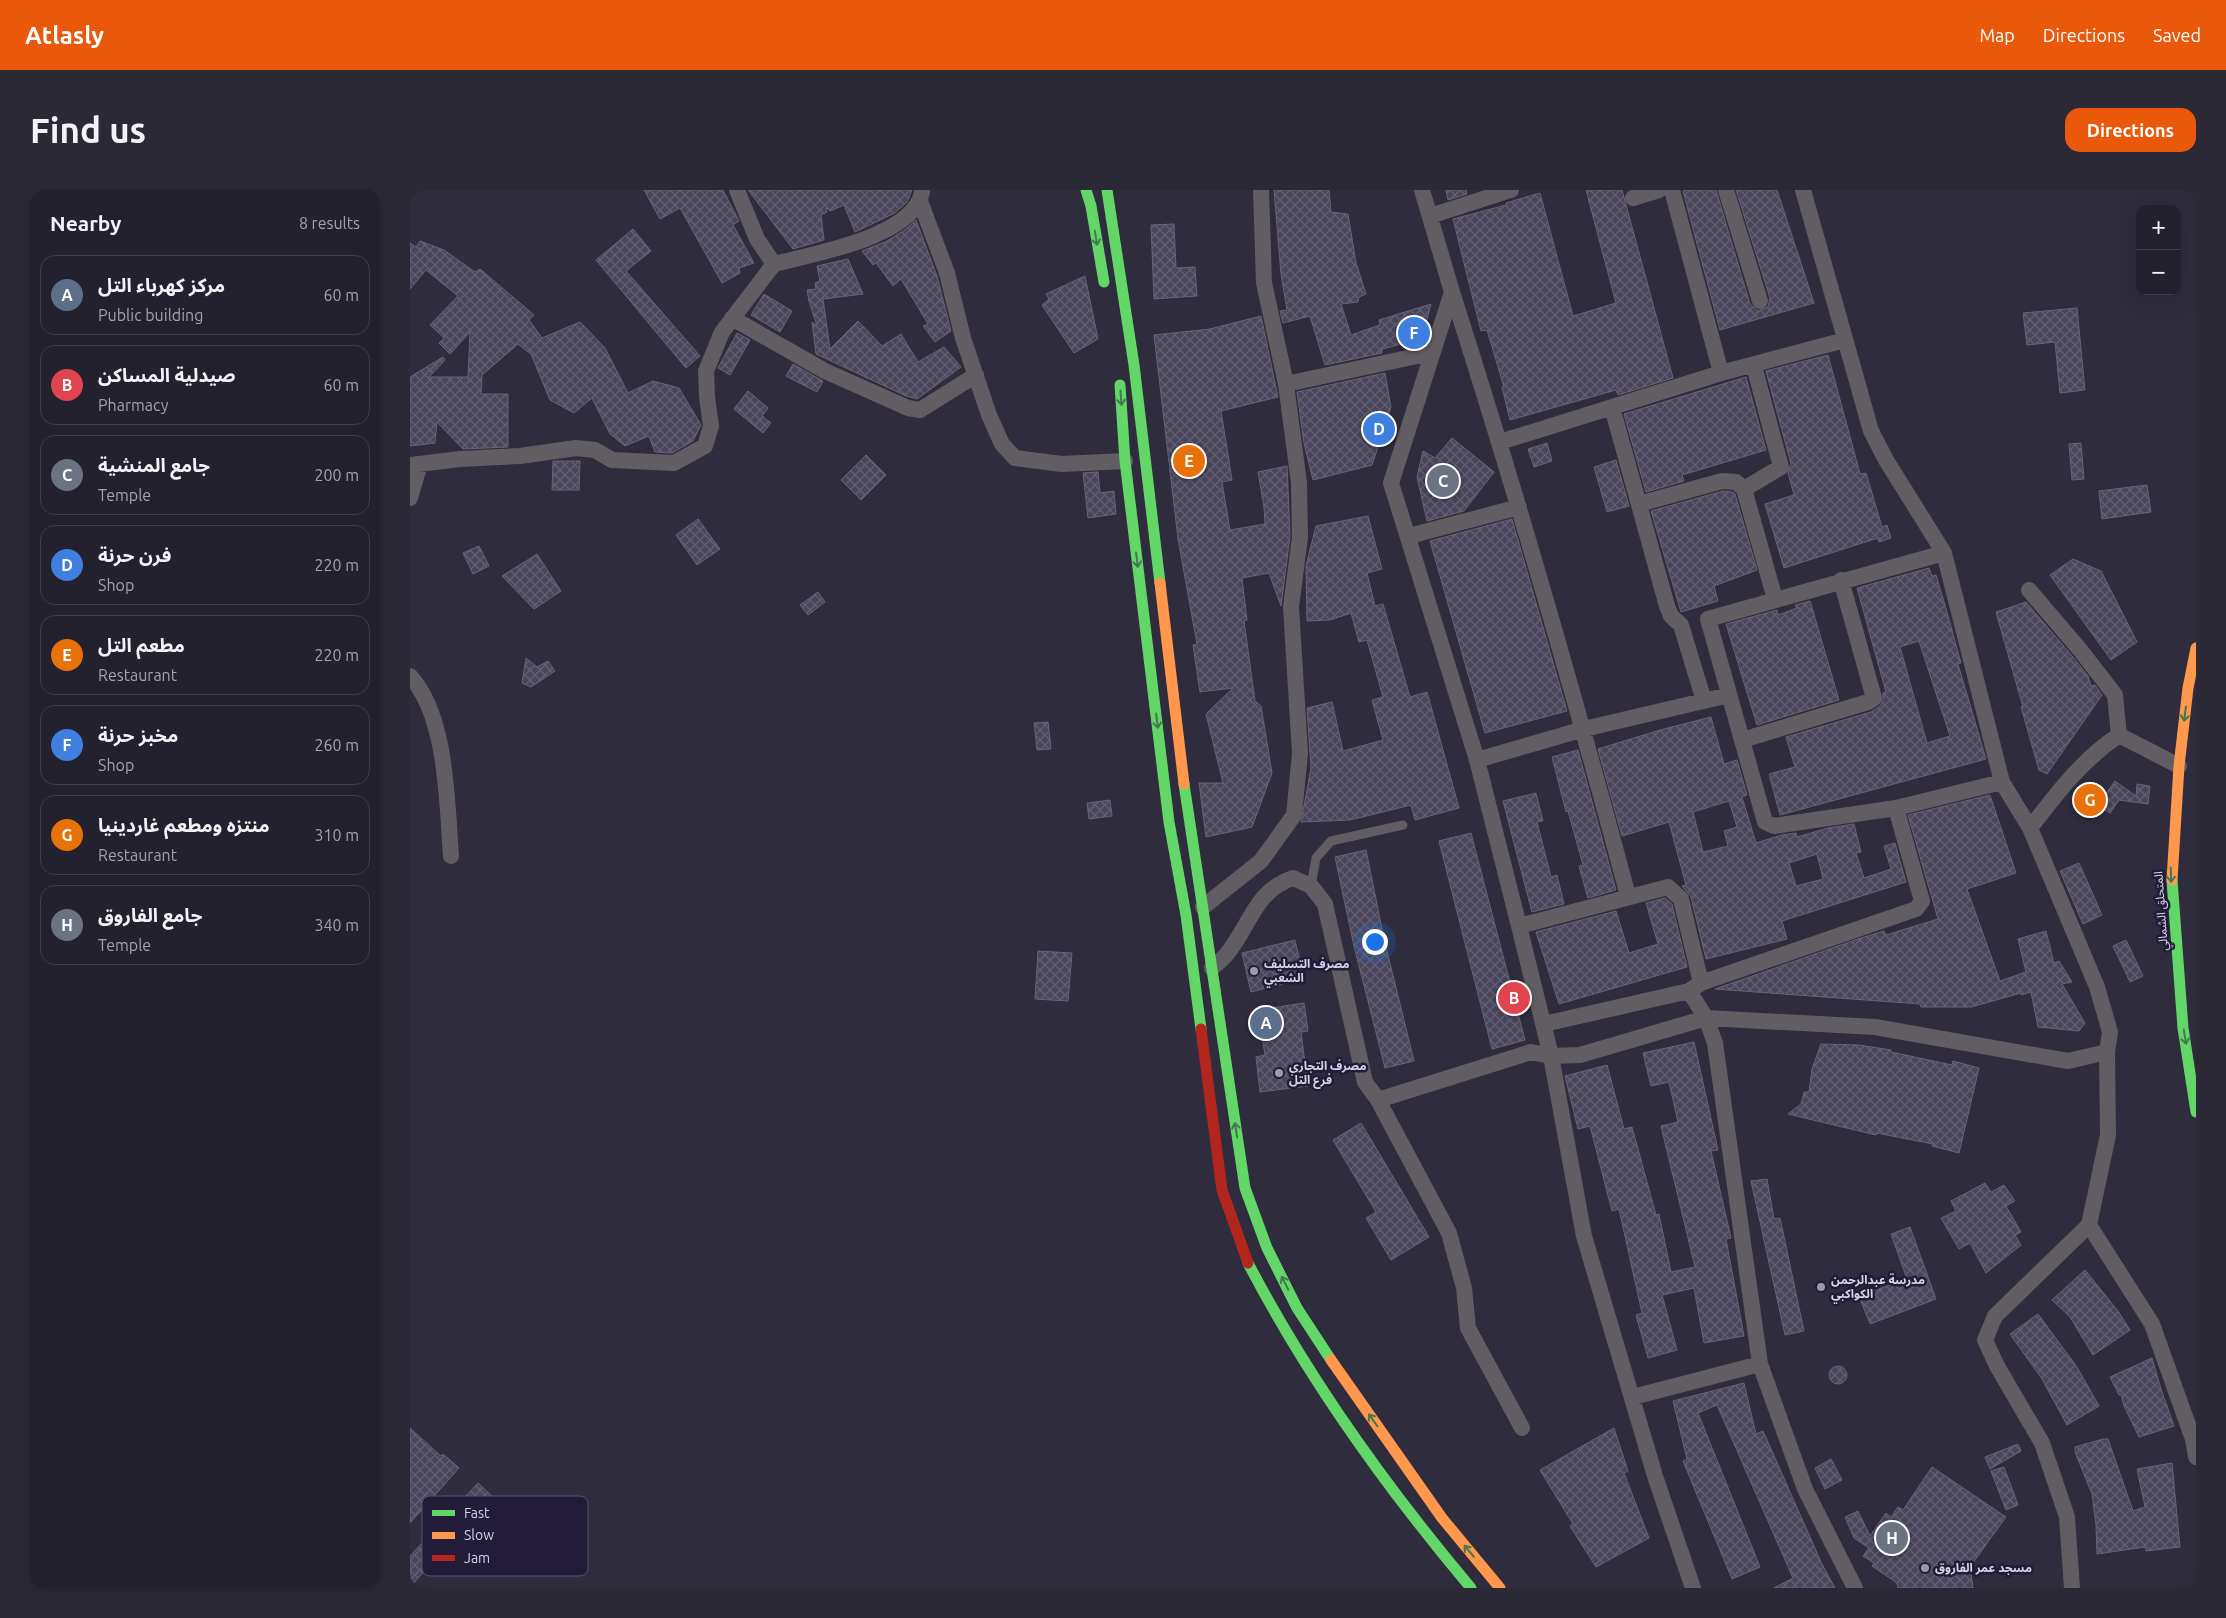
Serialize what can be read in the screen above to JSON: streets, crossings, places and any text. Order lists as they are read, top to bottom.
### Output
{
  "streets": {
    "main road": ["المتحلق الشمالي"]
  },
  "one_way": ["المتحلق الشمالي"],
  "places": [
    "مصرف التسليف الشعبي",
    "مصرف التجاري فرع التل",
    "مدرسة عبدالرحمن الكواكبي",
    "مسجد عمر الفاروق"
  ],
  "legend": ["Fast", "Slow", "Jam"],
  "page": {
    "header": "Atlasly",
    "nav": ["Map", "Directions", "Saved"],
    "buttons": "Directions",
    "title": "Find us",
    "heading": ["Nearby", "8 results"],
    "map_buttons": ["+", "−"],
    "list": [
      {
        "mark": "A",
        "name": "مركز كهرباء التل",
        "note": "Public building",
        "value": "60 m"
      },
      {
        "mark": "B",
        "name": "صيدلية المساكن",
        "note": "Pharmacy",
        "value": "60 m"
      },
      {
        "mark": "C",
        "name": "جامع المنشية",
        "note": "Temple",
        "value": "200 m"
      },
      {
        "mark": "D",
        "name": "فرن حرنة",
        "note": "Shop",
        "value": "220 m"
      },
      {
        "mark": "E",
        "name": "مطعم التل",
        "note": "Restaurant",
        "value": "220 m"
      },
      {
        "mark": "F",
        "name": "مخبز حرنة",
        "note": "Shop",
        "value": "260 m"
      },
      {
        "mark": "G",
        "name": "منتزه ومطعم غاردينيا",
        "note": "Restaurant",
        "value": "310 m"
      },
      {
        "mark": "H",
        "name": "جامع الفاروق",
        "note": "Temple",
        "value": "340 m"
      }
    ],
    "pins": [
      "F",
      "D",
      "E",
      "C",
      "G",
      "B",
      "A",
      "H"
    ]
  }
}
